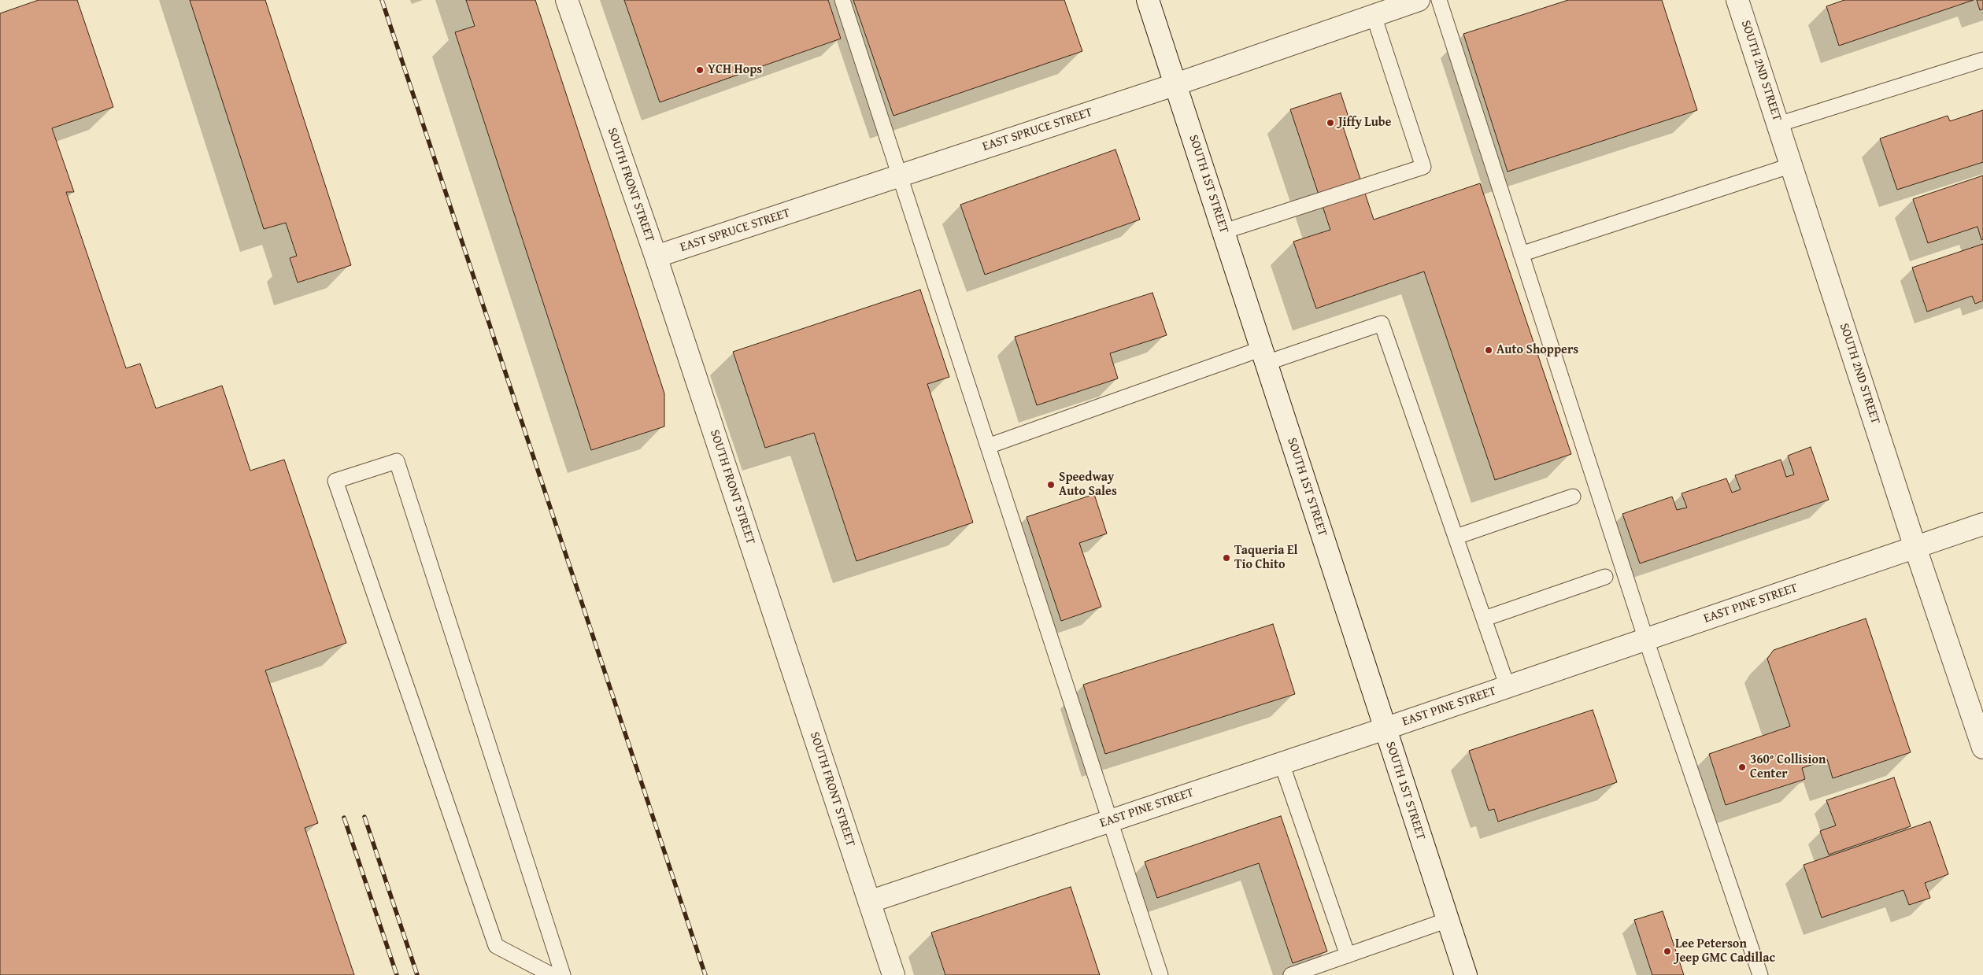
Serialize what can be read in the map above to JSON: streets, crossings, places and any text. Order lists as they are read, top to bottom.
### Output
{
  "streets": {
    "street": [
      "SOUTH 2ND STREET",
      "EAST SPRUCE STREET",
      "SOUTH 1ST STREET",
      "SOUTH FRONT STREET",
      "EAST PINE STREET"
    ]
  },
  "crossings": [
    ["SOUTH 2ND STREET", "EAST PINE STREET"],
    ["EAST SPRUCE STREET", "SOUTH 1ST STREET"],
    ["EAST SPRUCE STREET", "SOUTH FRONT STREET"],
    ["SOUTH 1ST STREET", "EAST PINE STREET"],
    ["SOUTH FRONT STREET", "EAST PINE STREET"]
  ],
  "places": [
    "YCH Hops",
    "Jiffy Lube",
    "Auto Shoppers",
    "Speedway Auto Sales",
    "Taqueria El Tio Chito",
    "360° Collision Center",
    "Lee Peterson Jeep GMC Cadillac"
  ]
}
